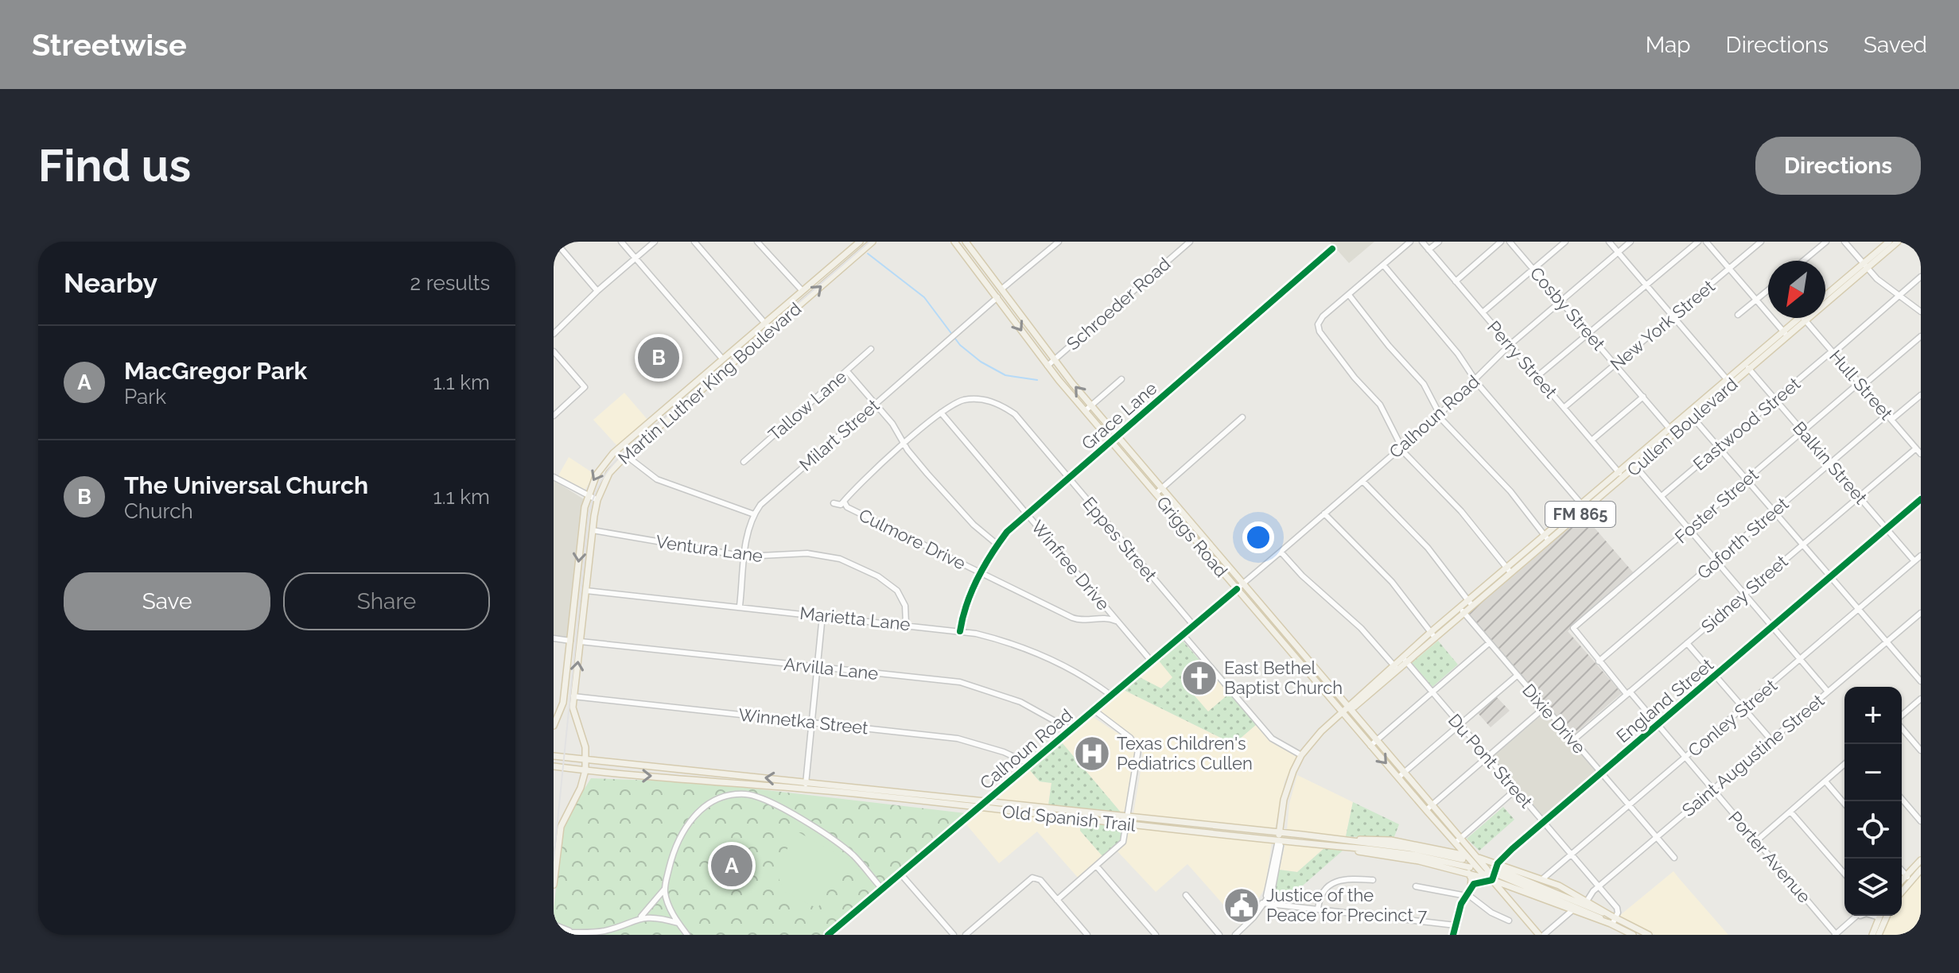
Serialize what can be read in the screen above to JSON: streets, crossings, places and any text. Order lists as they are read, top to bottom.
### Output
{
  "streets": {
    "main road": [
      "Martin Luther King Boulevard",
      "Cullen Boulevard",
      "FM 865",
      "Griggs Road",
      "Old Spanish Trail"
    ],
    "street": [
      "Schroeder Road",
      "Cosby Street",
      "New York Street",
      "Perry Street",
      "Hull Street",
      "Tallow Lane",
      "Grace Lane",
      "Calhoun Road",
      "Eastwood Street",
      "Milart Street",
      "Balkin Street",
      "Foster Street",
      "Goforth Street",
      "Culmore Drive",
      "Eppes Street",
      "Ventura Lane",
      "Winfree Drive",
      "Sidney Street",
      "Marietta Lane",
      "Arvilla Lane",
      "England Street",
      "Conley Street",
      "Dixie Drive",
      "Winnetka Street",
      "Saint Augustine Street",
      "Du Pont Street",
      "Porter Avenue"
    ]
  },
  "crossings": [
    ["Schroeder Road", "Griggs Road"],
    ["Cosby Street", "New York Street"],
    ["Cosby Street", "Calhoun Road"],
    ["Cosby Street", "Cullen Boulevard"],
    ["New York Street", "Perry Street"],
    ["Perry Street", "Calhoun Road"],
    ["Perry Street", "Cullen Boulevard"],
    ["Martin Luther King Boulevard", "Ventura Lane"],
    ["Martin Luther King Boulevard", "Marietta Lane"],
    ["Martin Luther King Boulevard", "Arvilla Lane"],
    ["Martin Luther King Boulevard", "Winnetka Street"],
    ["Martin Luther King Boulevard", "Old Spanish Trail"],
    ["Hull Street", "Eastwood Street"],
    ["Hull Street", "Cullen Boulevard"],
    ["Hull Street", "Foster Street"],
    ["Hull Street", "Goforth Street"],
    ["Hull Street", "Sidney Street"],
    ["Grace Lane", "Griggs Road"],
    ["Grace Lane", "Culmore Drive"],
    ["Grace Lane", "Eppes Street"],
    ["Grace Lane", "Winfree Drive"],
    ["Grace Lane", "Marietta Lane"],
    ["Calhoun Road", "Griggs Road"],
    ["Calhoun Road", "Eppes Street"],
    ["Calhoun Road", "Winfree Drive"],
    ["Calhoun Road", "Marietta Lane"],
    ["Calhoun Road", "Arvilla Lane"],
    ["Calhoun Road", "Winnetka Street"],
    ["Calhoun Road", "Old Spanish Trail"],
    ["Eastwood Street", "Balkin Street"],
    ["Cullen Boulevard", "Balkin Street"],
    ["Cullen Boulevard", "Griggs Road"],
    ["Cullen Boulevard", "Dixie Drive"],
    ["Cullen Boulevard", "Du Pont Street"],
    ["Cullen Boulevard", "Old Spanish Trail"],
    ["Milart Street", "Griggs Road"],
    ["Milart Street", "Ventura Lane"],
    ["Milart Street", "Marietta Lane"],
    ["Balkin Street", "Foster Street"],
    ["Balkin Street", "Goforth Street"],
    ["Balkin Street", "Sidney Street"],
    ["Balkin Street", "England Street"],
    ["Balkin Street", "Conley Street"],
    ["Foster Street", "Porter Avenue"],
    ["Griggs Road", "England Street"],
    ["Griggs Road", "Old Spanish Trail"],
    ["Goforth Street", "Porter Avenue"],
    ["Culmore Drive", "Winfree Drive"],
    ["Eppes Street", "Winfree Drive"],
    ["Ventura Lane", "Marietta Lane"],
    ["Sidney Street", "Dixie Drive"],
    ["Sidney Street", "Porter Avenue"],
    ["England Street", "Dixie Drive"],
    ["England Street", "Du Pont Street"],
    ["England Street", "Porter Avenue"],
    ["Conley Street", "Dixie Drive"],
    ["Conley Street", "Du Pont Street"],
    ["Conley Street", "Porter Avenue"],
    ["Dixie Drive", "Saint Augustine Street"],
    ["Saint Augustine Street", "Du Pont Street"],
    ["Saint Augustine Street", "Porter Avenue"]
  ],
  "places": {
    "church": ["East Bethel Baptist Church"],
    "hospital": ["Texas Children's Pediatrics Cullen"],
    "public building": ["Justice of the Peace for Precinct 7"]
  },
  "north": "bottom left",
  "page": {
    "header": "Streetwise",
    "nav": ["Map", "Directions", "Saved"],
    "buttons": [
      "Directions",
      ["Save", "Share"]
    ],
    "title": "Find us",
    "heading": ["Nearby", "2 results"],
    "list": [
      {
        "mark": "A",
        "name": "MacGregor Park",
        "note": "Park",
        "value": "1.1 km"
      },
      {
        "mark": "B",
        "name": "The Universal Church",
        "note": "Church",
        "value": "1.1 km"
      }
    ],
    "pins": ["B", "A"],
    "map_buttons": ["+", "−"]
  }
}
